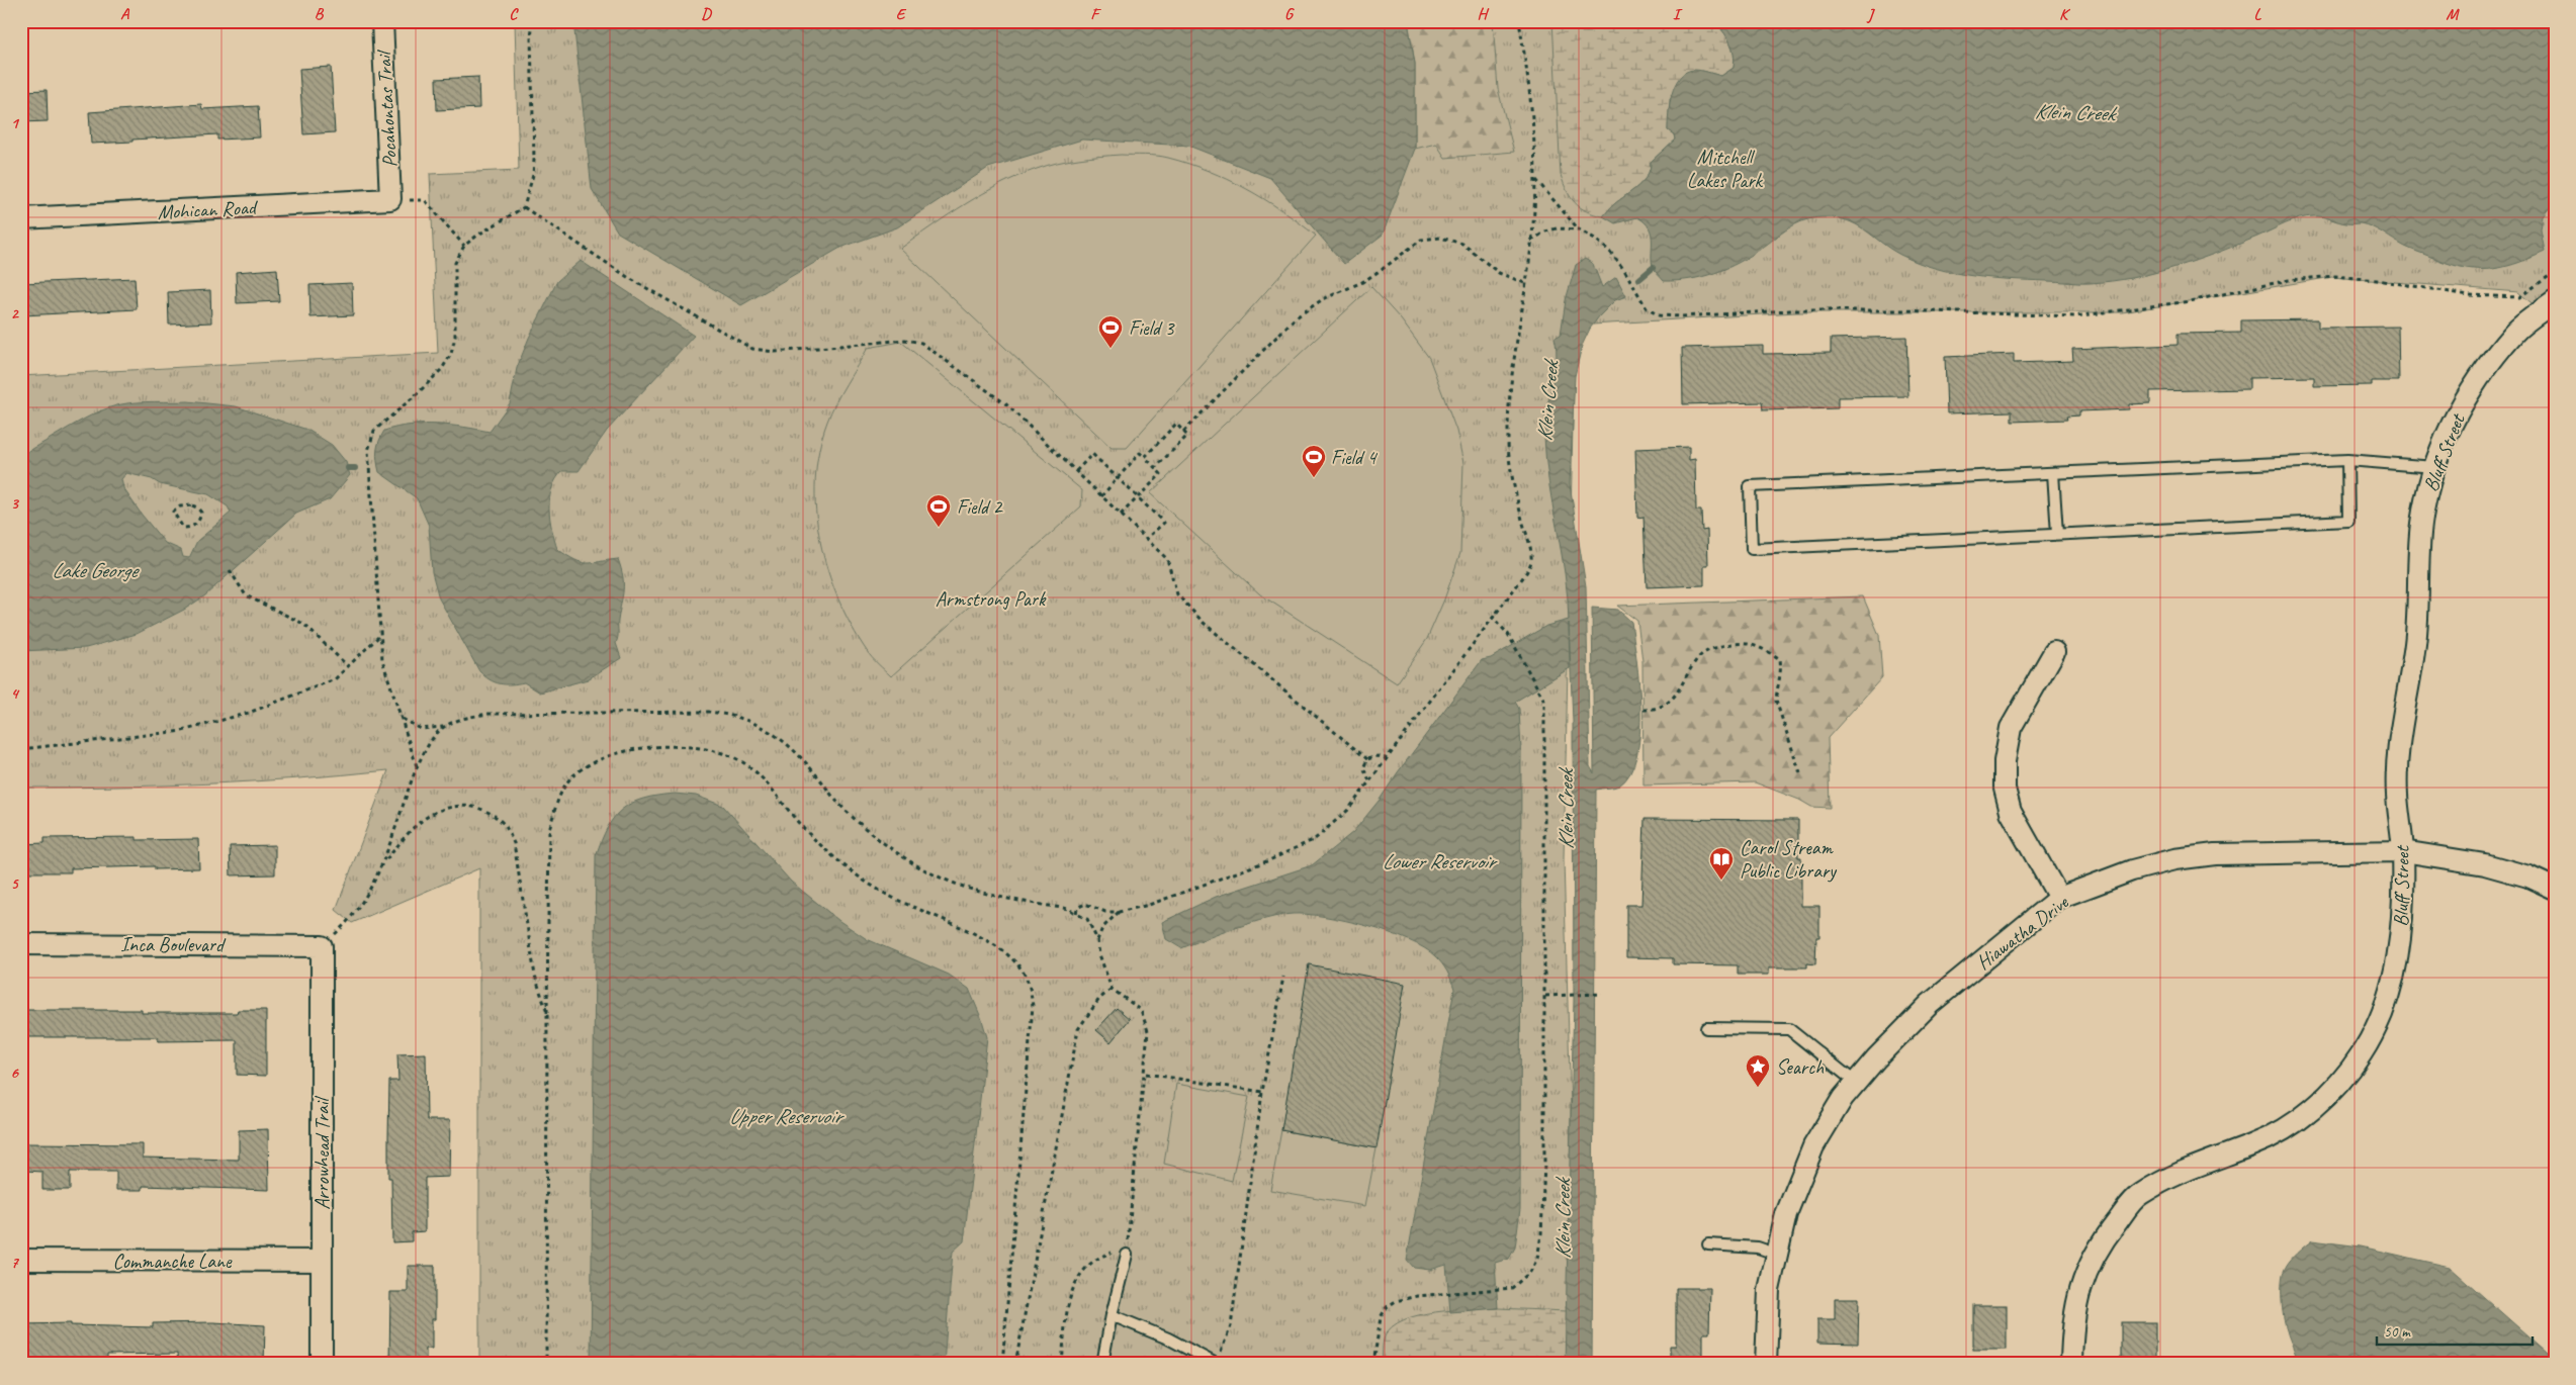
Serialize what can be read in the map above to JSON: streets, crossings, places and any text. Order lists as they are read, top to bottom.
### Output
{
  "streets": {
    "street": [
      "Pocahontas Trail",
      "Mohican Road",
      "Bluff Street",
      "Hiawatha Drive",
      "Inca Boulevard",
      "Arrowhead Trail",
      "Commanche Lane"
    ]
  },
  "crossings": [
    ["Pocahontas Trail", "Mohican Road"],
    ["Bluff Street", "Hiawatha Drive"],
    ["Inca Boulevard", "Arrowhead Trail"],
    ["Arrowhead Trail", "Commanche Lane"]
  ],
  "water": [
    "Klein Creek",
    "Lake George",
    "Lower Reservoir",
    "Upper Reservoir"
  ],
  "parks": ["Mitchell Lakes Park", "Armstrong Park"],
  "places": {
    "sports": ["Field 3", "Field 4", "Field 2"],
    "library": ["Carol Stream Public Library"],
    "place": ["Search"]
  },
  "scale_bar": "50 m",
  "grid": {
    "columns": [
      "A",
      "B",
      "C",
      "D",
      "E",
      "F",
      "G",
      "H",
      "I",
      "J",
      "K",
      "L",
      "M"
    ],
    "rows": [
      "1",
      "2",
      "3",
      "4",
      "5",
      "6",
      "7"
    ]
  }
}
